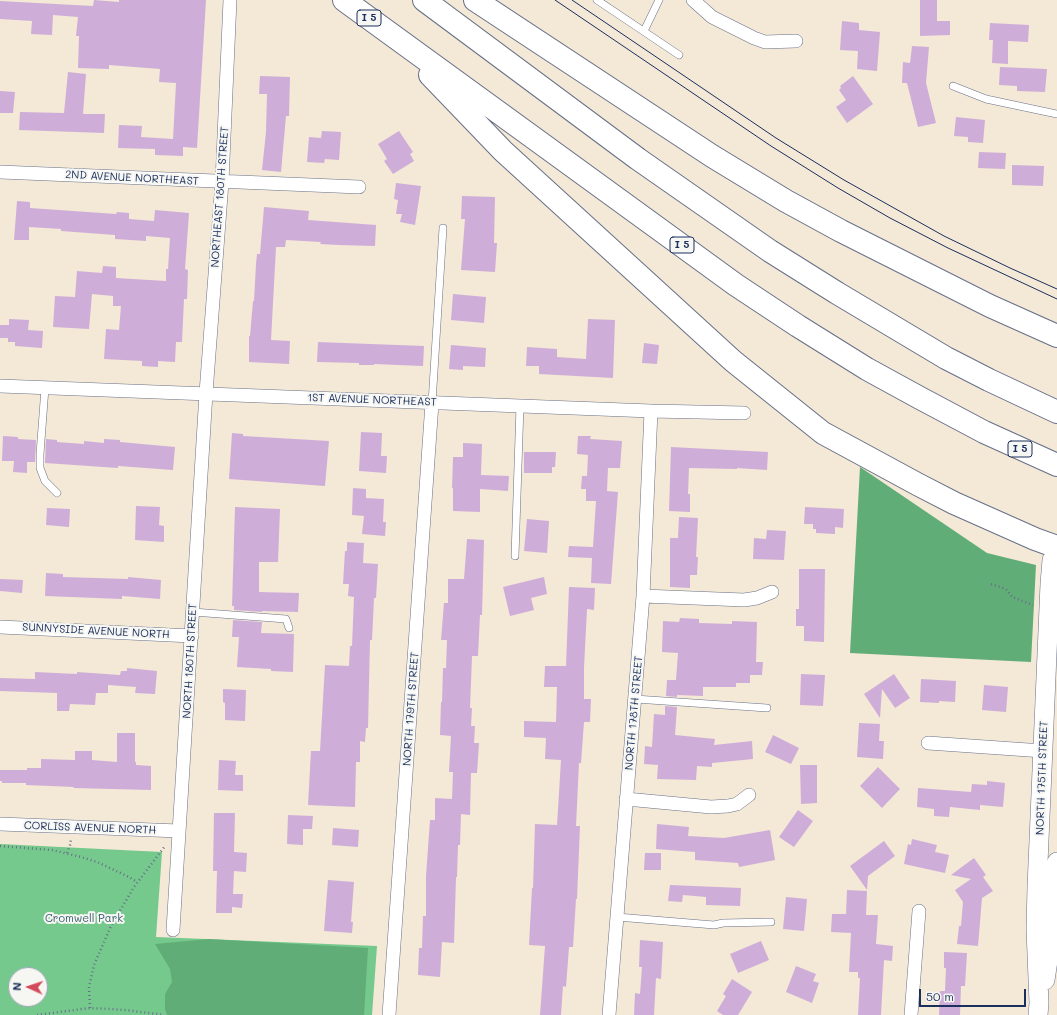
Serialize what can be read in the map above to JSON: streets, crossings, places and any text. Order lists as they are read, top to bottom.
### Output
{
  "streets": {
    "highway": ["I 5"],
    "main road": ["NORTH 175TH STREET"],
    "street": [
      "2ND AVENUE NORTHEAST",
      "NORTHEAST 180TH STREET",
      "1ST AVENUE NORTHEAST",
      "SUNNYSIDE AVENUE NORTH",
      "NORTH 180TH STREET",
      "NORTH 179TH STREET",
      "NORTH 178TH STREET",
      "CORLISS AVENUE NORTH"
    ]
  },
  "crossings": [
    ["2ND AVENUE NORTHEAST", "NORTHEAST 180TH STREET"],
    ["NORTHEAST 180TH STREET", "1ST AVENUE NORTHEAST"],
    ["NORTHEAST 180TH STREET", "NORTH 180TH STREET"],
    ["1ST AVENUE NORTHEAST", "NORTH 180TH STREET"],
    ["1ST AVENUE NORTHEAST", "NORTH 179TH STREET"],
    ["1ST AVENUE NORTHEAST", "NORTH 178TH STREET"],
    ["SUNNYSIDE AVENUE NORTH", "NORTH 180TH STREET"],
    ["NORTH 180TH STREET", "CORLISS AVENUE NORTH"]
  ],
  "parks": ["Cromwell Park"],
  "scale_bar": "50 m",
  "north": "left"
}
